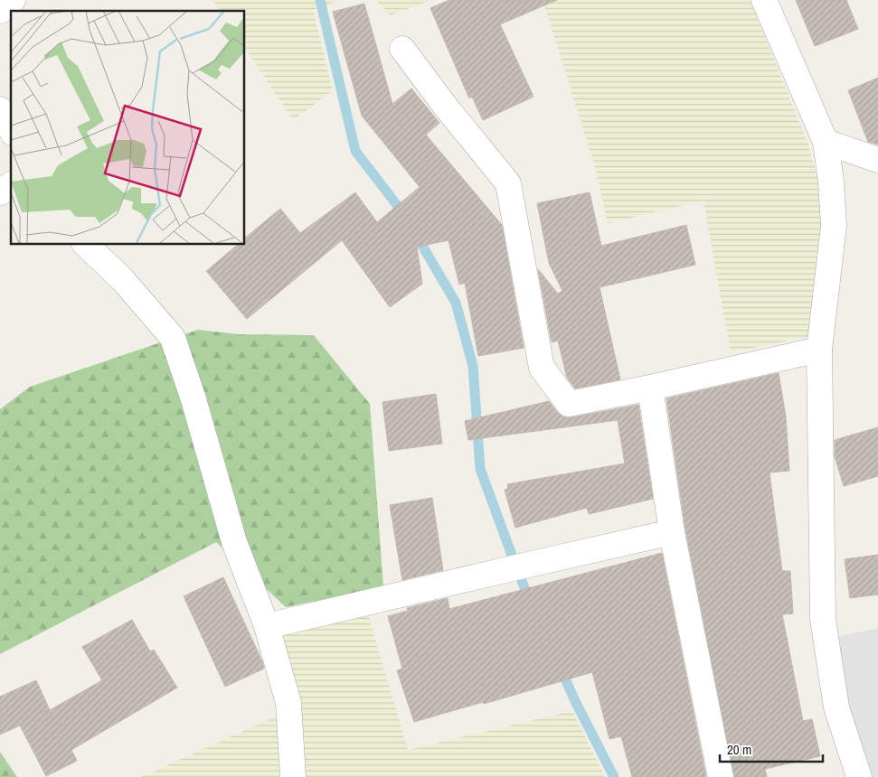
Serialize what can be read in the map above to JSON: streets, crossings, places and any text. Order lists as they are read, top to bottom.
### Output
{
  "scale_bar": "20 m"
}
